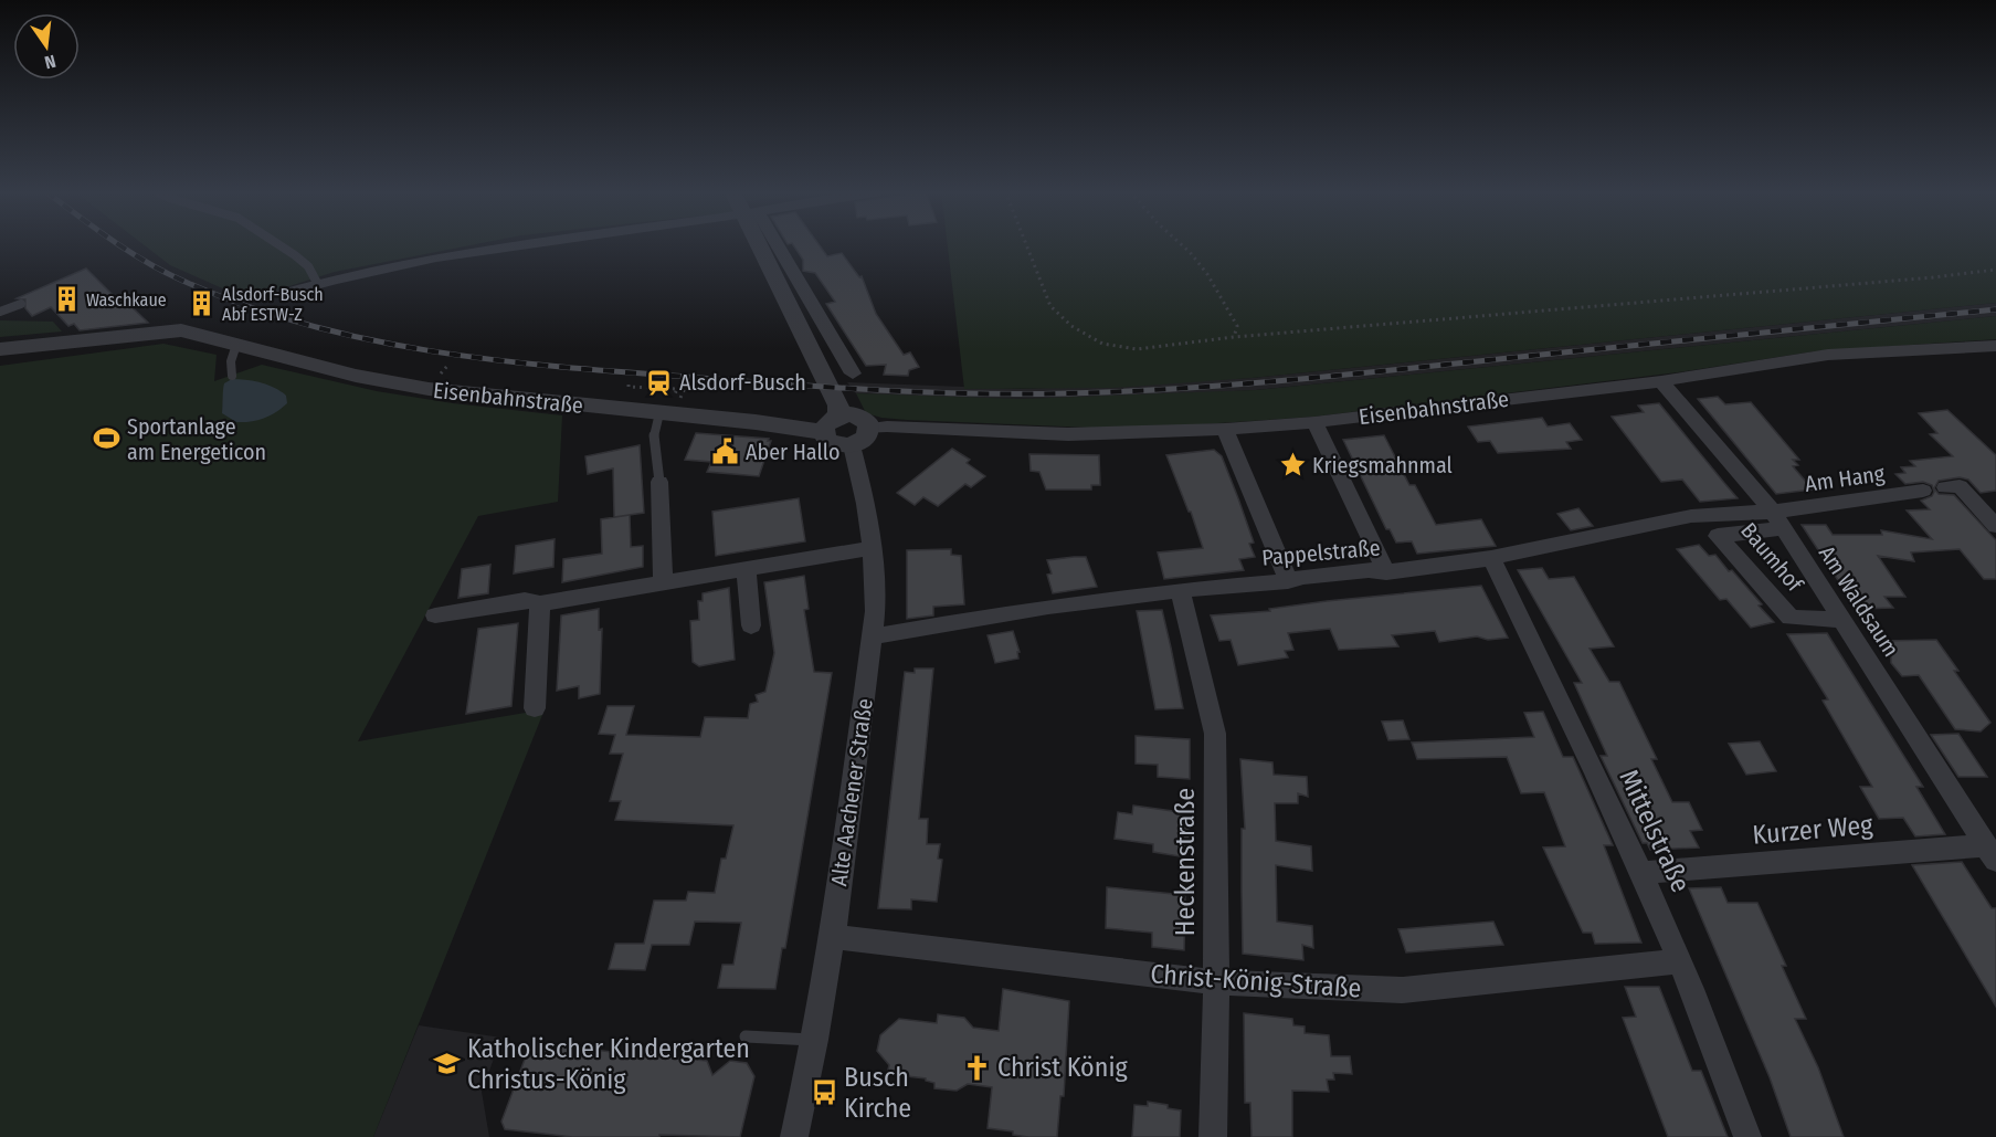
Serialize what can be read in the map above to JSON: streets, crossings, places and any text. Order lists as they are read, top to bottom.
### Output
{
  "streets": {
    "street": [
      "Eisenbahnstraße",
      "Am Hang",
      "Pappelstraße",
      "Baumhof",
      "Am Waldsaum",
      "Alte Aachener Straße",
      "Kurzer Weg",
      "Mittelstraße",
      "Heckenstraße",
      "Christ-König-Straße"
    ]
  },
  "crossings": [
    ["Eisenbahnstraße", "Am Waldsaum"],
    ["Am Hang", "Pappelstraße"],
    ["Am Hang", "Baumhof"],
    ["Am Hang", "Am Waldsaum"],
    ["Pappelstraße", "Baumhof"],
    ["Pappelstraße", "Am Waldsaum"],
    ["Pappelstraße", "Alte Aachener Straße"],
    ["Pappelstraße", "Mittelstraße"],
    ["Pappelstraße", "Heckenstraße"],
    ["Baumhof", "Am Waldsaum"],
    ["Am Waldsaum", "Kurzer Weg"],
    ["Alte Aachener Straße", "Christ-König-Straße"],
    ["Kurzer Weg", "Mittelstraße"],
    ["Mittelstraße", "Christ-König-Straße"],
    ["Heckenstraße", "Christ-König-Straße"]
  ],
  "places": {
    "building": ["Waschkaue", "Alsdorf-Busch Abf ESTW-Z"],
    "station": ["Alsdorf-Busch"],
    "sports": ["Sportanlage am Energeticon"],
    "public building": ["Aber Hallo"],
    "place": ["Kriegsmahnmal"],
    "school or university": ["Katholischer Kindergarten Christus-König"],
    "church": ["Christ König"],
    "bus stop": ["Busch Kirche"]
  },
  "north": "bottom"
}
